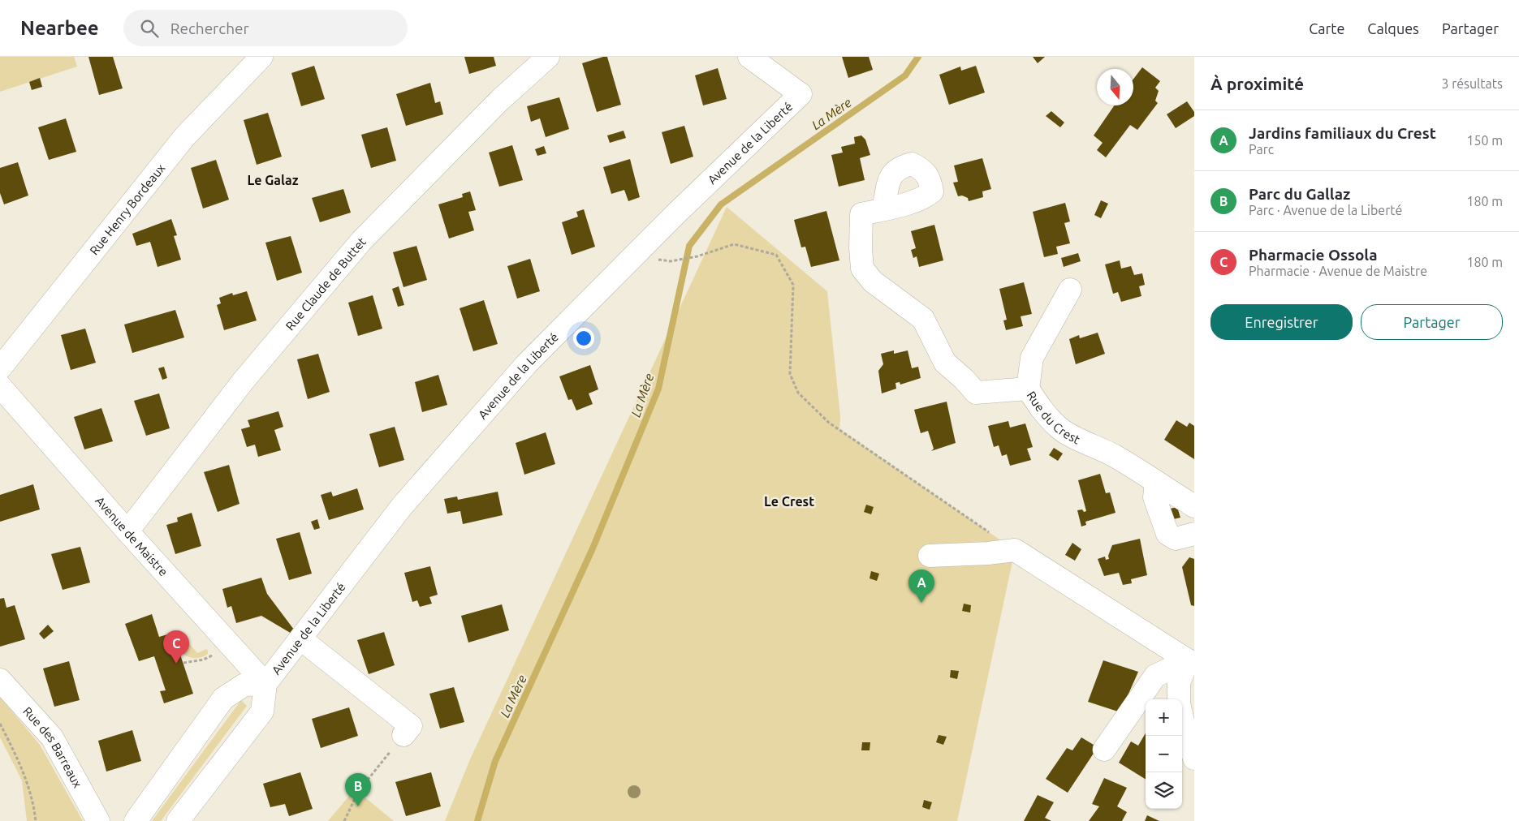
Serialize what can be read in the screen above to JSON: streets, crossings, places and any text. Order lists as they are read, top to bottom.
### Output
{
  "streets": {
    "street": [
      "Avenue de la Liberté",
      "Rue Henry Bordeaux",
      "Rue Claude de Buttet",
      "Rue du Crest",
      "Avenue de Maistre",
      "Rue des Barreaux"
    ]
  },
  "crossings": [
    ["Avenue de la Liberté", "Avenue de Maistre"],
    ["Rue Claude de Buttet", "Avenue de Maistre"]
  ],
  "districts": ["Le Galaz", "Le Crest"],
  "water": ["La Mère"],
  "north": "bottom",
  "page": {
    "header": "Nearbee",
    "search": "Rechercher",
    "nav": ["Carte", "Calques", "Partager"],
    "heading": ["À proximité", "3 résultats"],
    "list": [
      {
        "mark": "A",
        "name": "Jardins familiaux du Crest",
        "note": "Parc",
        "value": "150 m"
      },
      {
        "mark": "B",
        "name": "Parc du Gallaz",
        "note": "Parc · Avenue de la Liberté",
        "value": "180 m"
      },
      {
        "mark": "C",
        "name": "Pharmacie Ossola",
        "note": "Pharmacie · Avenue de Maistre",
        "value": "180 m"
      }
    ],
    "buttons": ["Enregistrer", "Partager"],
    "pins": ["A", "C", "B"],
    "map_buttons": ["+", "−"]
  }
}
